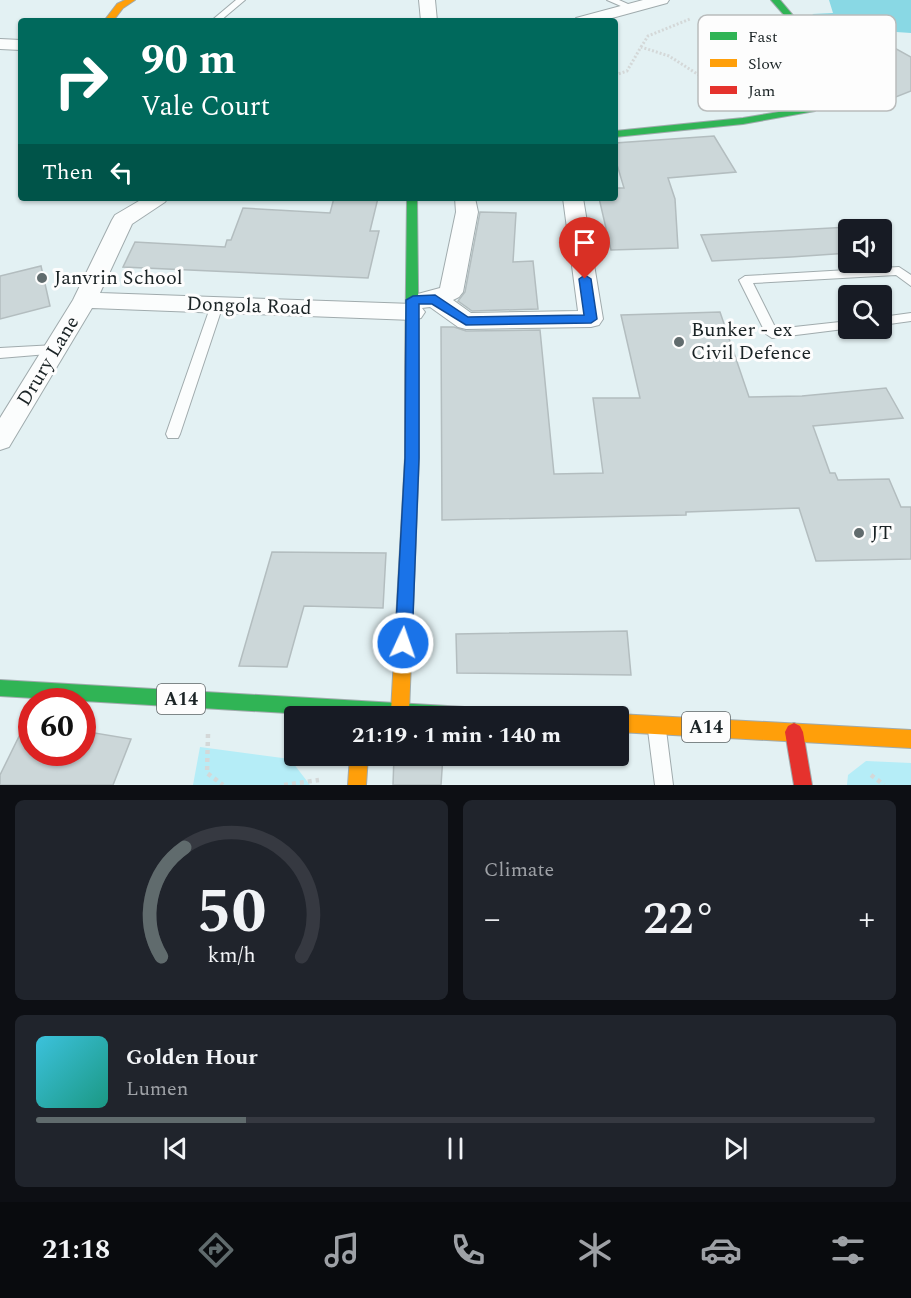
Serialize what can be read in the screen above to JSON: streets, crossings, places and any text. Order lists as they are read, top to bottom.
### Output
{
  "streets": {
    "main road": ["A14"],
    "street": ["Dongola Road", "Drury Lane"]
  },
  "crossings": [
    ["Dongola Road", "Drury Lane"]
  ],
  "places": ["Janvrin School", "Bunker - ex Civil Defence", "JT"],
  "legend": ["Fast", "Slow", "Jam"],
  "page": {
    "turn": ["90 m", "Vale Court"],
    "then": "Then",
    "limit": "60",
    "trip": "21:19 · 1 min · 140 m",
    "tile": "Climate",
    "heat": ["−", "22°", "+"],
    "song": ["Golden Hour", "Lumen"],
    "tabs": "21:18",
    "gauge": ["50", "km/h"]
  }
}
